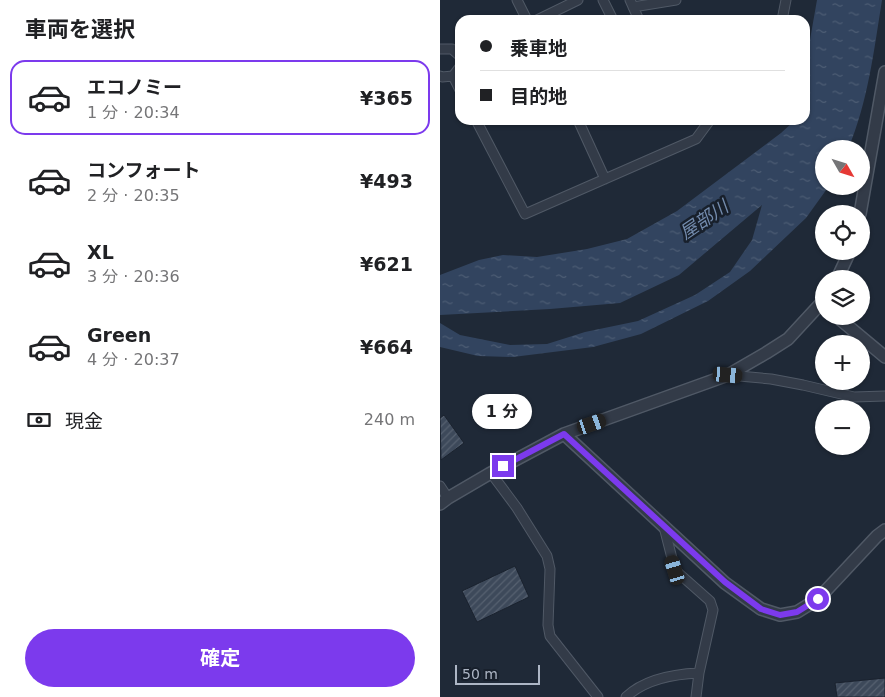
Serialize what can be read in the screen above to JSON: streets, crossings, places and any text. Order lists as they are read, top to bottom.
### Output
{
  "water": ["屋部川"],
  "scale_bar": "50 m",
  "north": "bottom right",
  "page": {
    "heading": "車両を選択",
    "banner": ["乗車地", "目的地"],
    "list": [
      {
        "name": "エコノミー",
        "note": "1 分 · 20:34",
        "value": "¥365"
      },
      {
        "name": "コンフォート",
        "note": "2 分 · 20:35",
        "value": "¥493"
      },
      {
        "name": "XL",
        "note": "3 分 · 20:36",
        "value": "¥621"
      },
      {
        "name": "Green",
        "note": "4 分 · 20:37",
        "value": "¥664"
      }
    ],
    "map_buttons": ["+", "−"],
    "pay": ["現金", "240 m"],
    "bubble": "1 分",
    "buttons": "確定",
    "scale": "50 m"
  }
}
